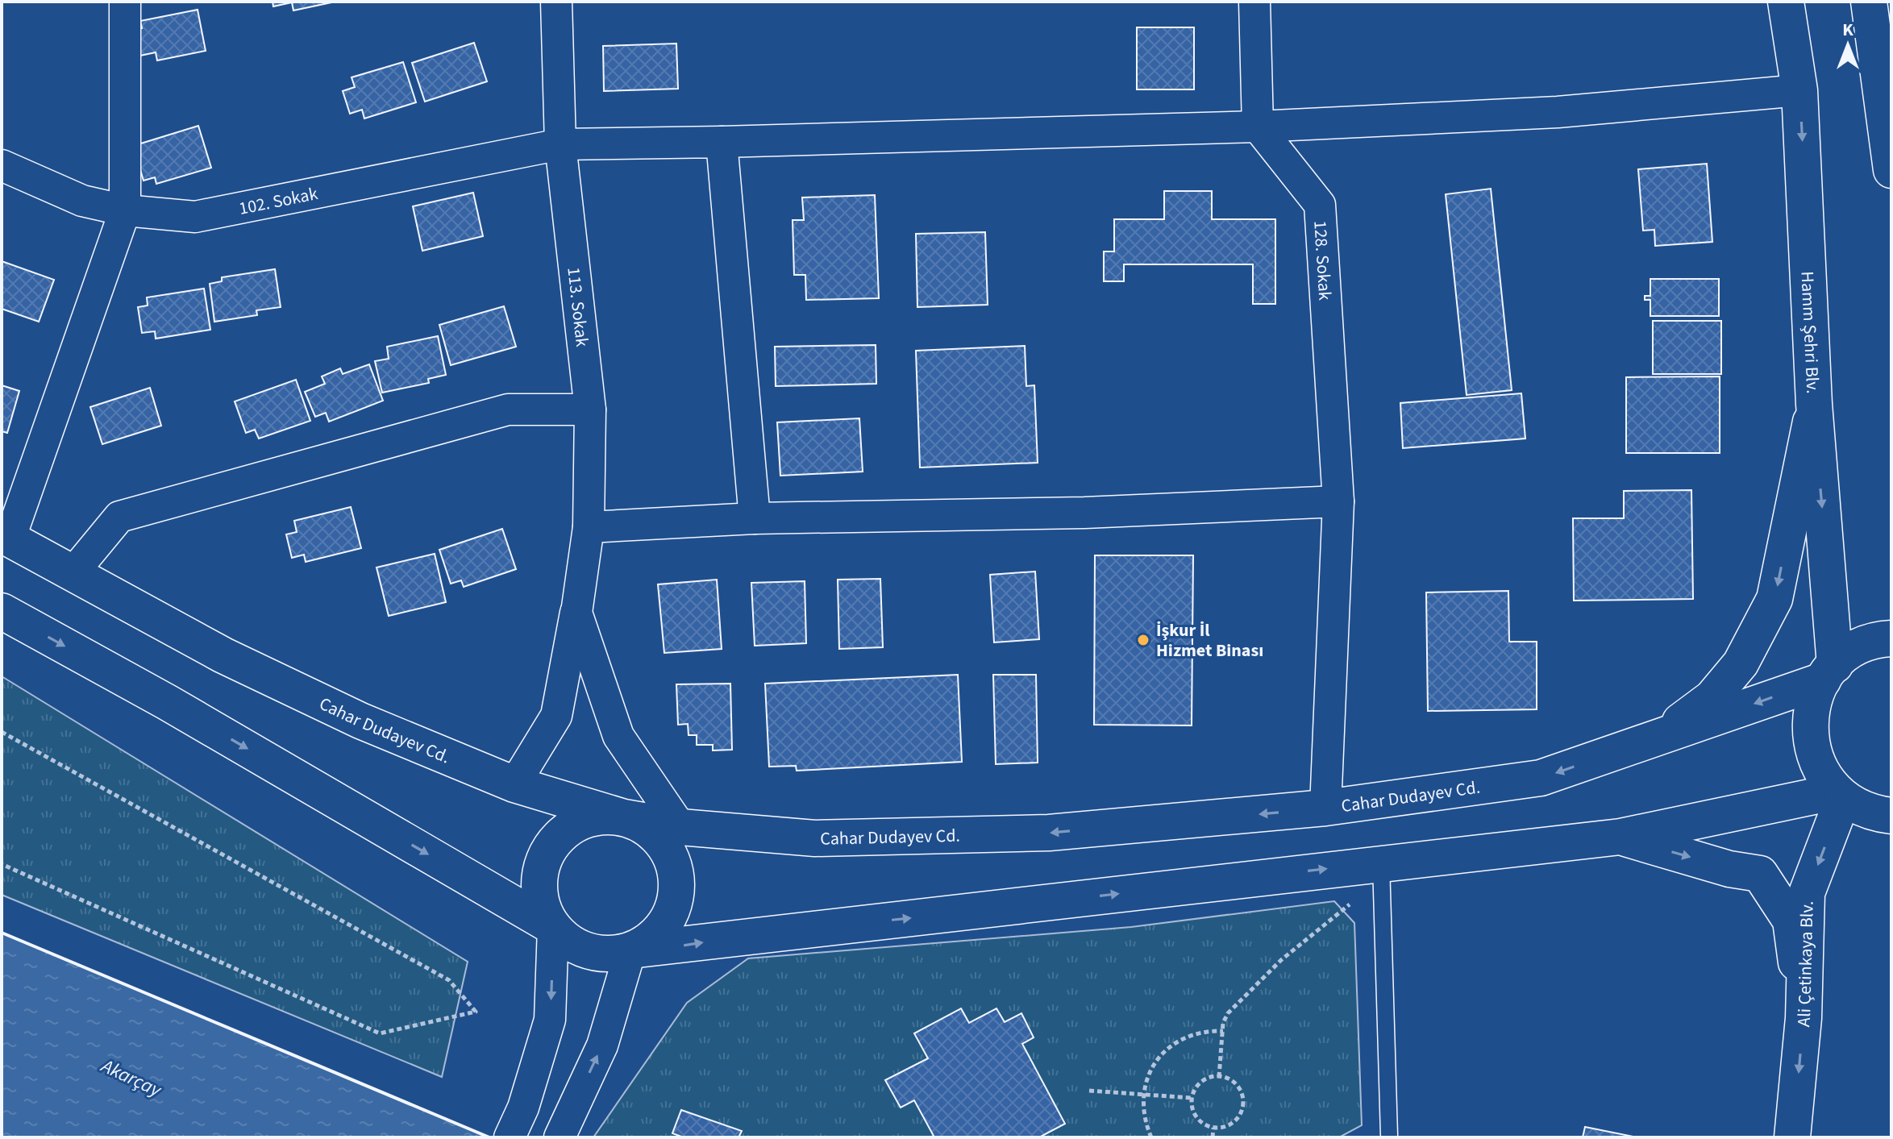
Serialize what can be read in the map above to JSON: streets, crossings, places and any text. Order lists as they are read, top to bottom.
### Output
{
  "streets": {
    "main road": ["Hamm Şehri Blv.", "Cahar Dudayev Cd.", "Ali Çetinkaya Blv."],
    "street": ["102. Sokak", "128. Sokak", "113. Sokak"]
  },
  "crossings": [
    ["102. Sokak", "128. Sokak"],
    ["102. Sokak", "113. Sokak"],
    ["102. Sokak", "Hamm Şehri Blv."],
    ["128. Sokak", "Cahar Dudayev Cd."],
    ["113. Sokak", "Cahar Dudayev Cd."],
    ["Hamm Şehri Blv.", "Cahar Dudayev Cd."]
  ],
  "one_way": ["Hamm Şehri Blv.", "Ali Çetinkaya Blv."],
  "water": ["Akarçay"],
  "places": ["İşkur İl Hizmet Binası"],
  "north": "top"
}
